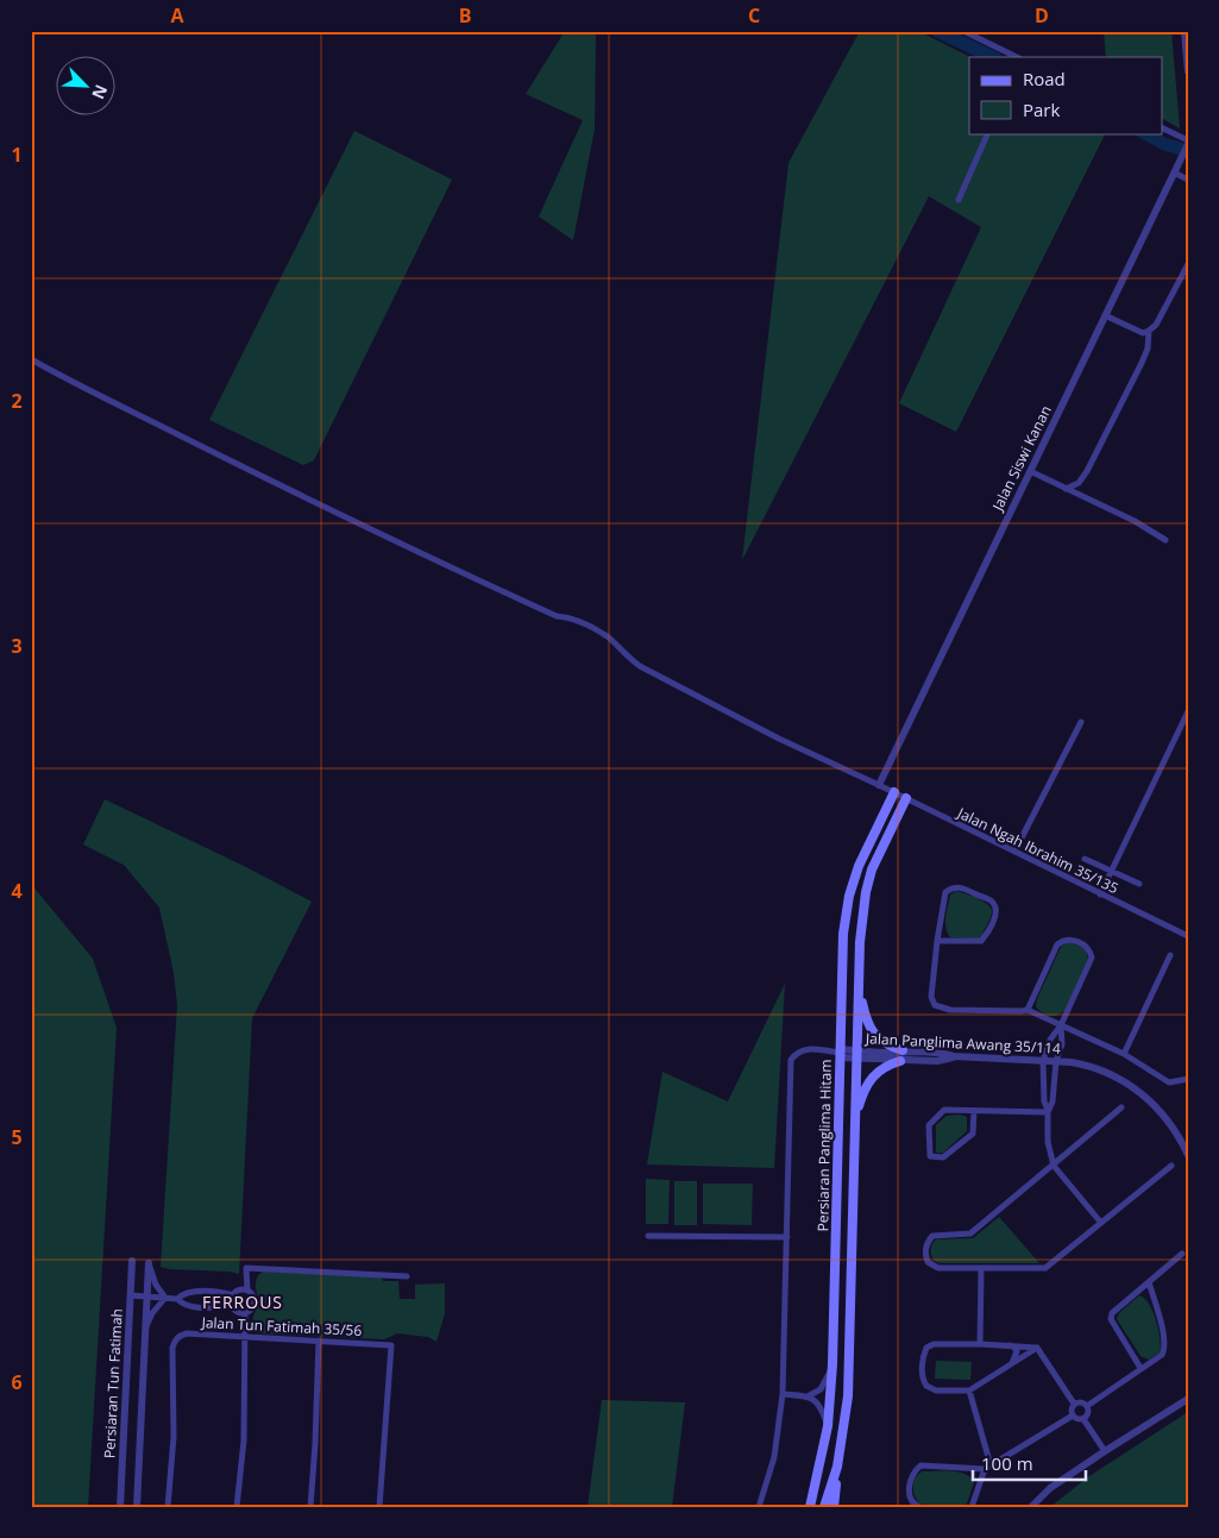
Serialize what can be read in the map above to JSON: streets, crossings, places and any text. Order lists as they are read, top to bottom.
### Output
{
  "streets": {
    "main road": ["Persiaran Panglima Hitam"],
    "street": [
      "Jalan Siswi Kanan",
      "Jalan Ngah Ibrahim 35/135",
      "Jalan Panglima Awang 35/114",
      "Jalan Tun Fatimah 35/56",
      "Persiaran Tun Fatimah"
    ]
  },
  "crossings": [
    ["Jalan Siswi Kanan", "Jalan Ngah Ibrahim 35/135"],
    ["Jalan Ngah Ibrahim 35/135", "Persiaran Panglima Hitam"],
    ["Jalan Panglima Awang 35/114", "Persiaran Panglima Hitam"]
  ],
  "districts": ["FERROUS"],
  "legend": ["Road", "Park"],
  "scale_bar": "100 m",
  "north": "bottom right",
  "grid": {
    "columns": [
      "A",
      "B",
      "C",
      "D"
    ],
    "rows": [
      "1",
      "2",
      "3",
      "4",
      "5",
      "6"
    ]
  }
}
